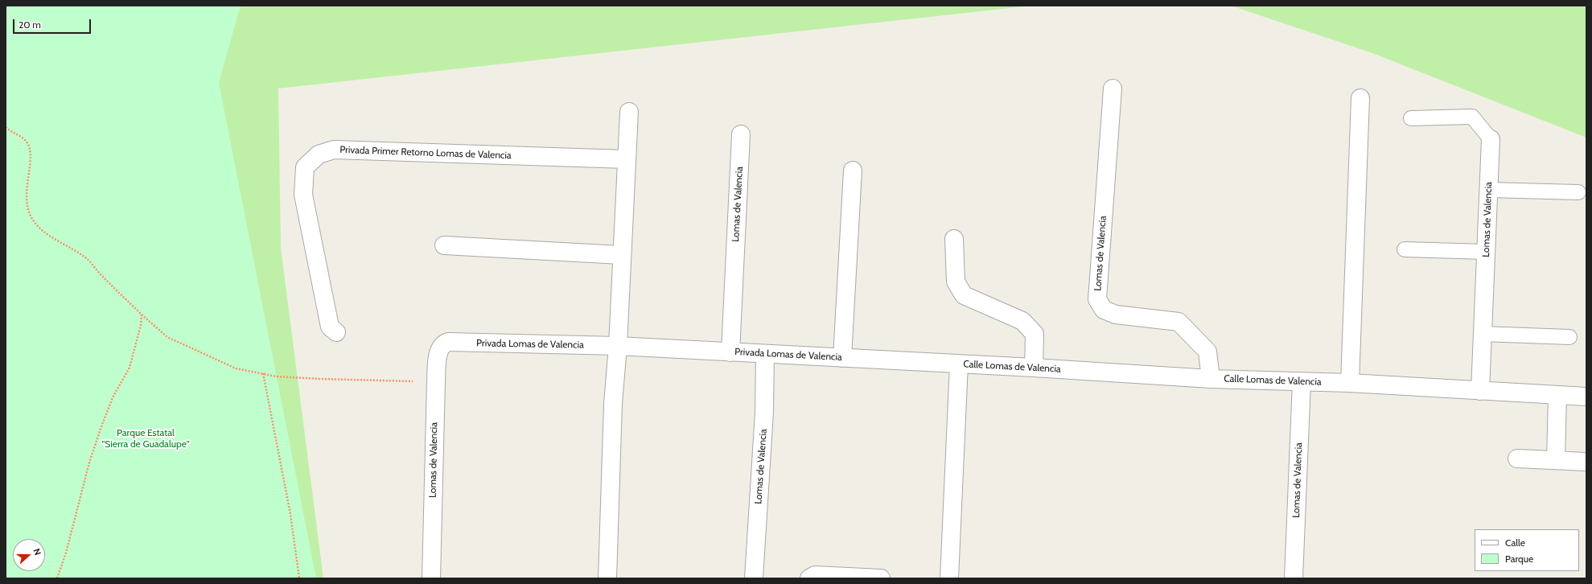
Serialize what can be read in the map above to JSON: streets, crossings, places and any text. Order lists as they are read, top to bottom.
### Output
{
  "streets": {
    "street": [
      "Privada Primer Retorno Lomas de Valencia",
      "Lomas de Valencia",
      "Privada Lomas de Valencia",
      "Calle Lomas de Valencia"
    ]
  },
  "crossings": [
    ["Lomas de Valencia", "Privada Lomas de Valencia"],
    ["Lomas de Valencia", "Calle Lomas de Valencia"],
    ["Privada Lomas de Valencia", "Calle Lomas de Valencia"]
  ],
  "parks": ["Parque Estatal \"Sierra de Guadalupe\""],
  "legend": ["Calle", "Parque"],
  "scale_bar": "20 m",
  "north": "right"
}
